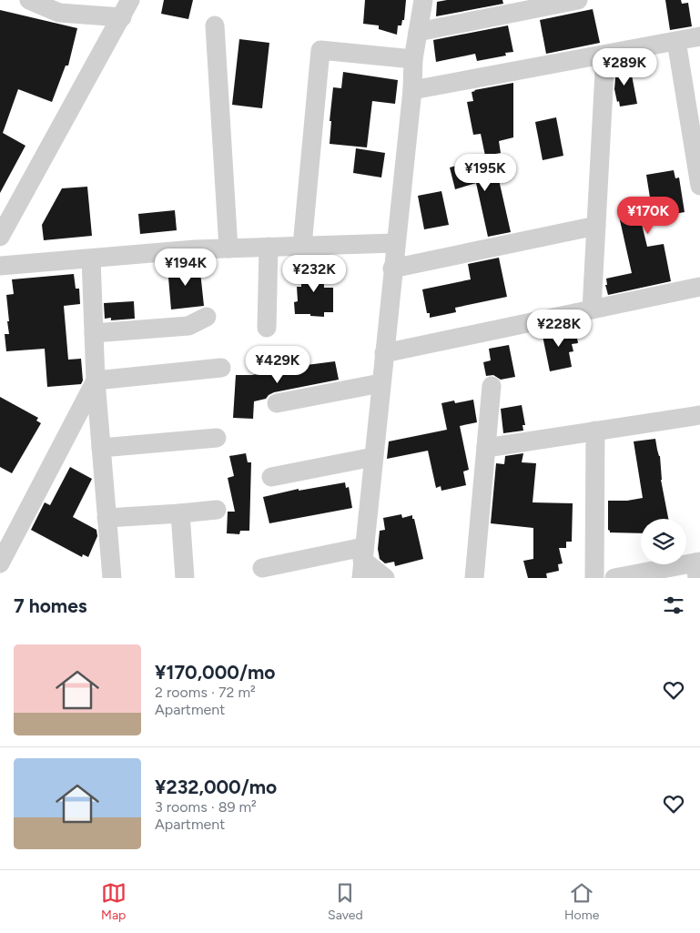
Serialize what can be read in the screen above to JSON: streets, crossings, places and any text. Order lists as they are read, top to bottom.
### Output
{
  "page": {
    "price": [
      "¥289K",
      "¥195K",
      "¥170K",
      "¥194K",
      "¥232K",
      "¥228K",
      "¥429K"
    ],
    "heading": "7 homes",
    "list": [
      {
        "name": "¥170,000/mo",
        "note": "2 rooms · 72 m² · Apartment"
      },
      {
        "name": "¥232,000/mo",
        "note": "3 rooms · 89 m² · Apartment"
      }
    ],
    "tabs": ["Map", "Saved", "Home"]
  }
}
